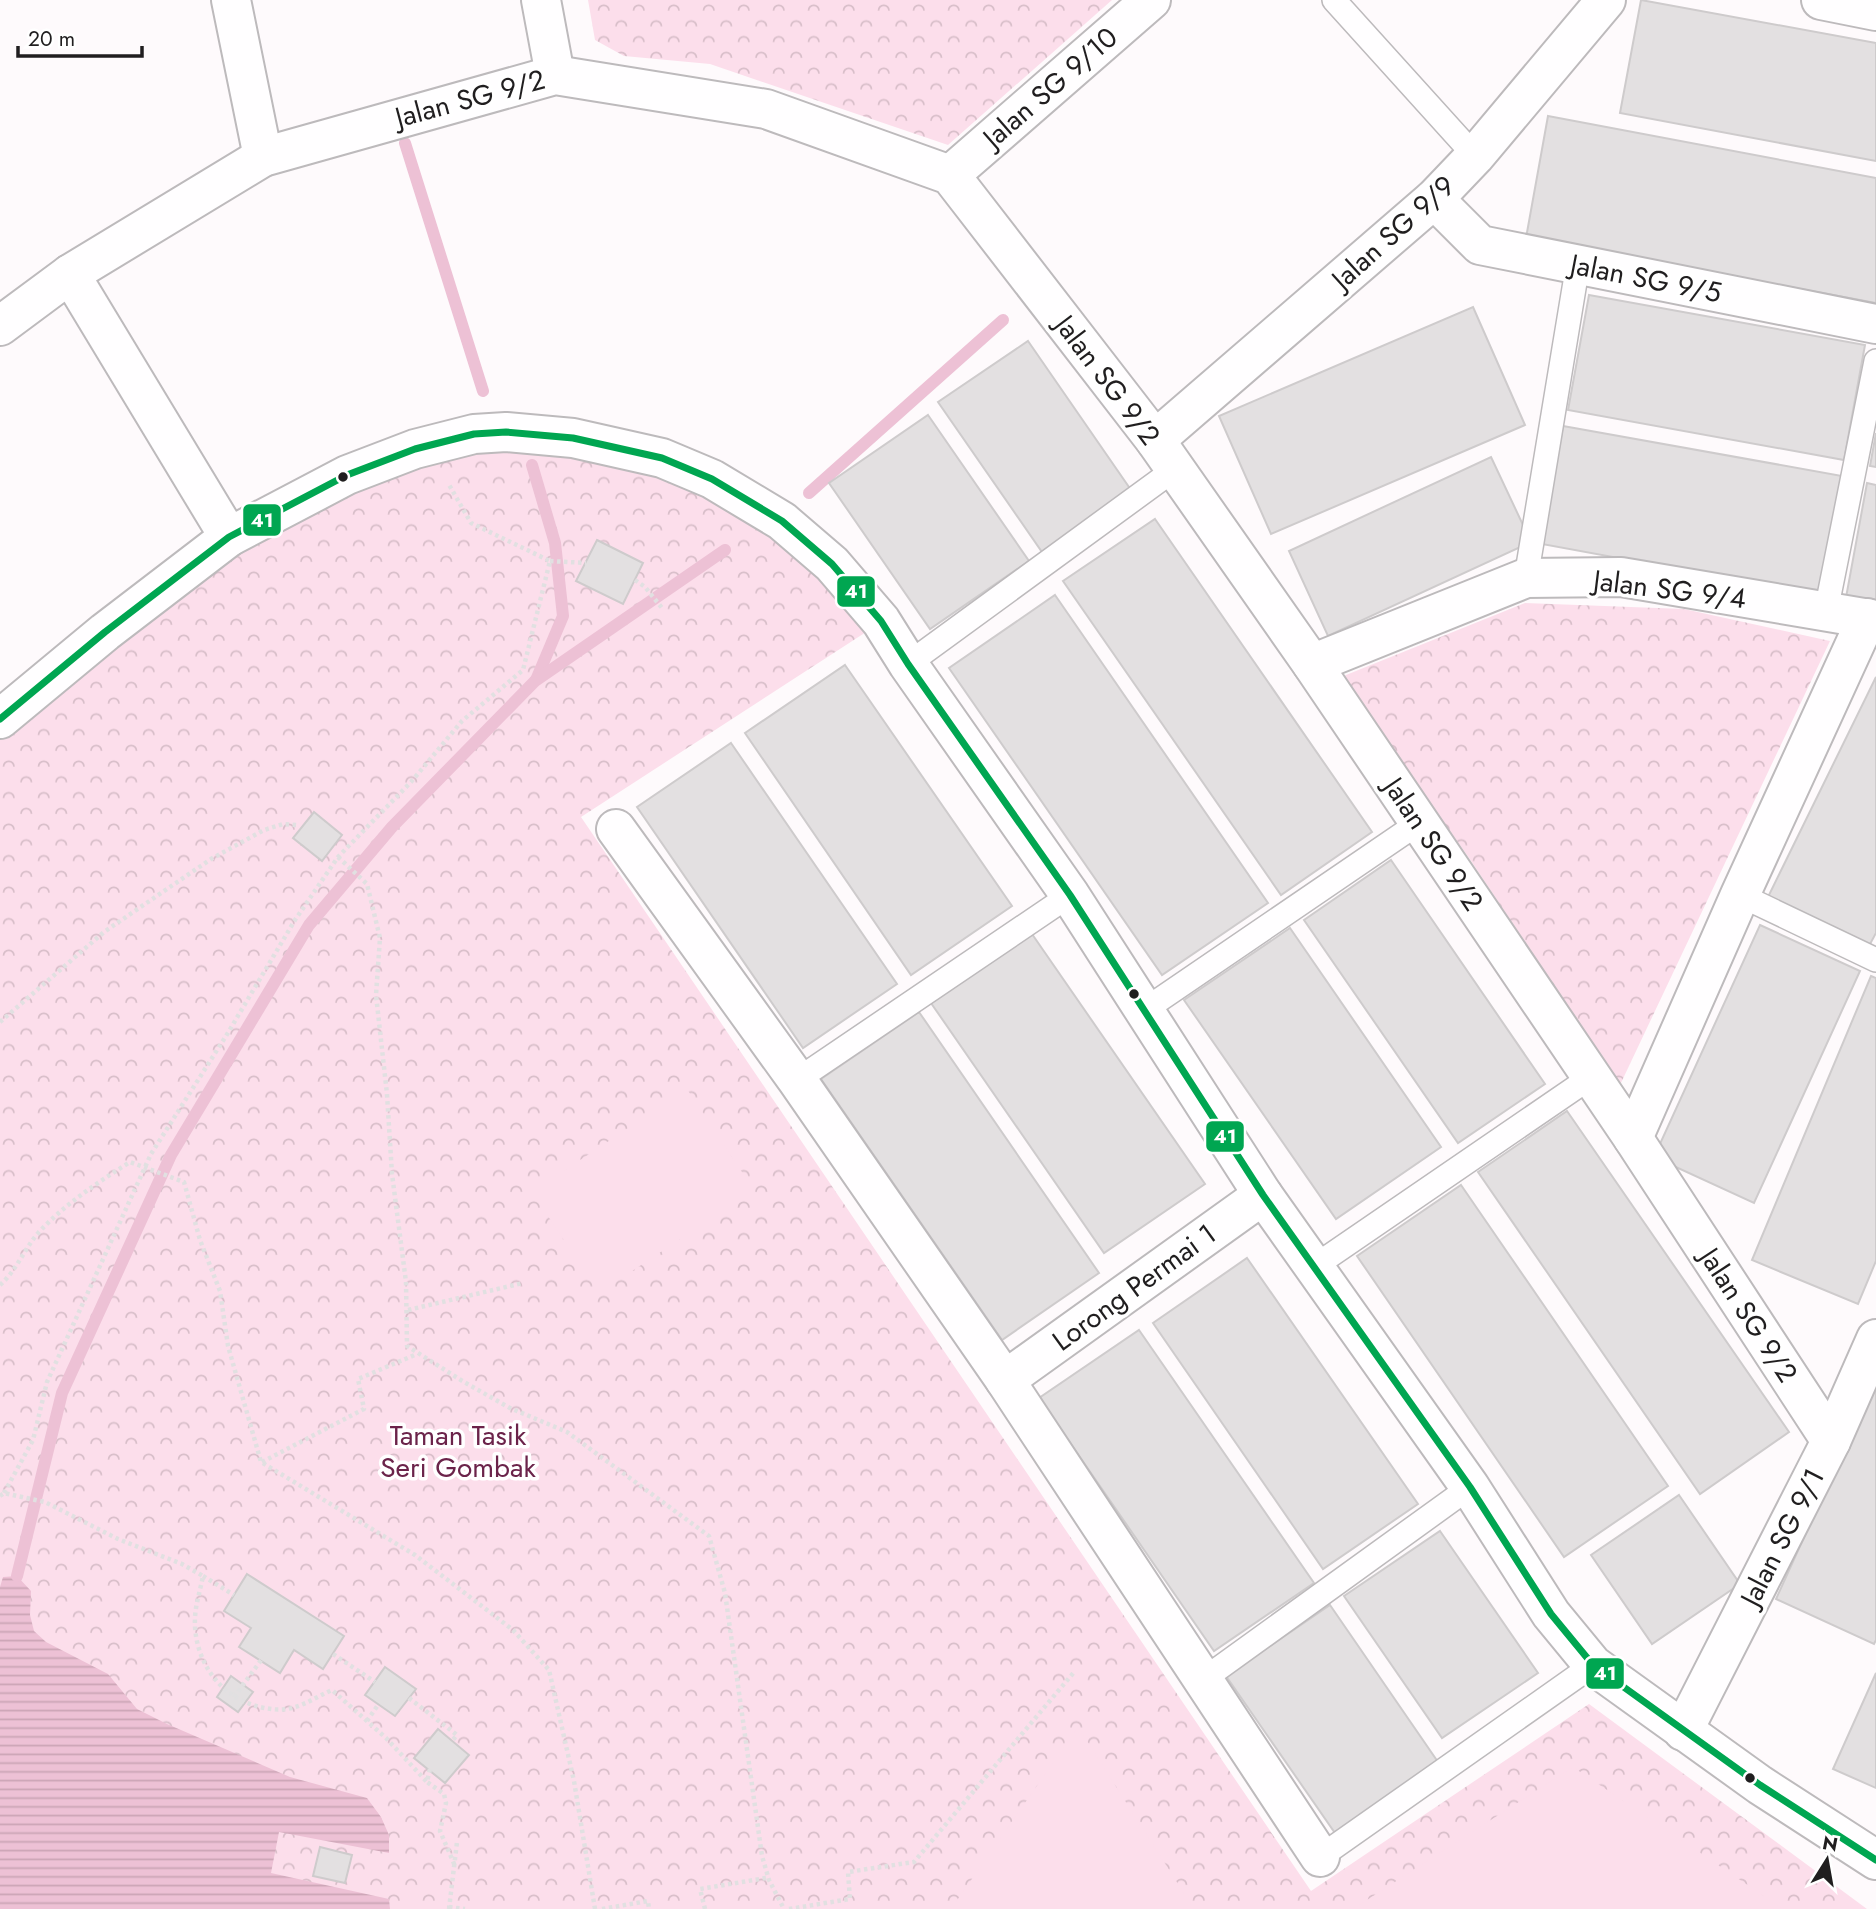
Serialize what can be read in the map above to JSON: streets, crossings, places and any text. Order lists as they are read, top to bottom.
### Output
{
  "streets": {
    "street": [
      "Jalan SG 9/10",
      "Jalan SG 9/2",
      "Jalan SG 9/9",
      "Jalan SG 9/5",
      "Jalan SG 9/4",
      "Lorong Permai 1",
      "Jalan SG 9/1"
    ]
  },
  "crossings": [
    ["Jalan SG 9/10", "Jalan SG 9/2"],
    ["Jalan SG 9/2", "Jalan SG 9/9"],
    ["Jalan SG 9/2", "Jalan SG 9/4"],
    ["Jalan SG 9/2", "Jalan SG 9/1"],
    ["Jalan SG 9/9", "Jalan SG 9/5"]
  ],
  "parks": ["Taman Tasik Seri Gombak"],
  "lines": ["transit line 41"],
  "scale_bar": "20 m",
  "north": "top"
}
